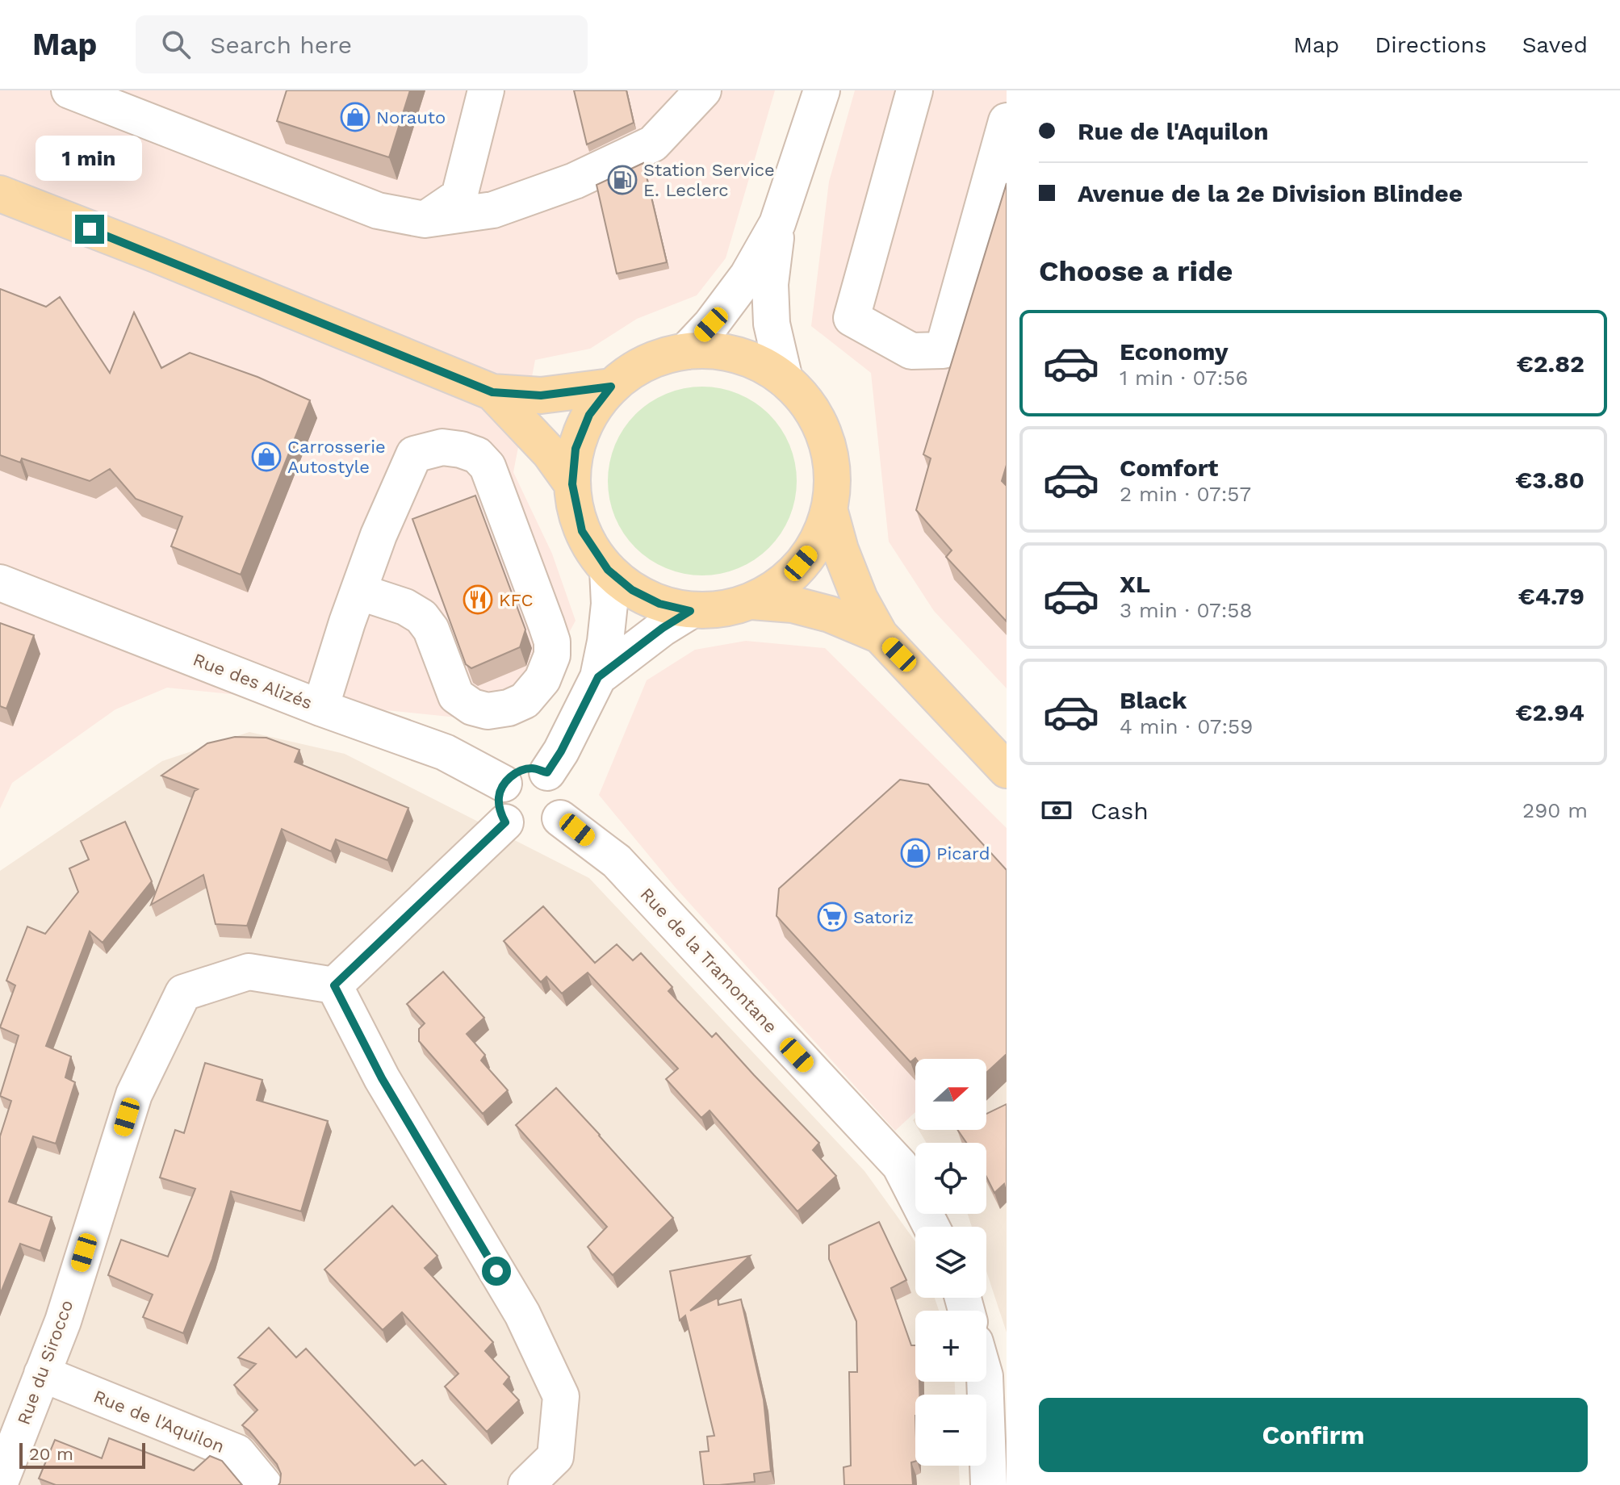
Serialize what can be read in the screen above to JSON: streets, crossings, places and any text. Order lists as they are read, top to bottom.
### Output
{
  "streets": {
    "street": [
      "Rue des Alizés",
      "Rue de la Tramontane",
      "Rue du Sirocco",
      "Rue de l'Aquilon"
    ]
  },
  "crossings": [
    ["Rue des Alizés", "Rue de la Tramontane"],
    ["Rue du Sirocco", "Rue de l'Aquilon"]
  ],
  "places": {
    "shop": ["Norauto", "Carrosserie Autostyle", "Picard"],
    "fuel station": ["Station Service E. Leclerc"],
    "restaurant": ["KFC"],
    "supermarket": ["Satoriz"]
  },
  "scale_bar": "20 m",
  "north": "right",
  "page": {
    "header": "Map",
    "search": "Search here",
    "nav": ["Map", "Directions", "Saved"],
    "banner": ["Rue de l'Aquilon", "Avenue de la 2e Division Blindee"],
    "bubble": "1 min",
    "heading": "Choose a ride",
    "list": [
      {
        "name": "Economy",
        "note": "1 min · 07:56",
        "value": "€2.82"
      },
      {
        "name": "Comfort",
        "note": "2 min · 07:57",
        "value": "€3.80"
      },
      {
        "name": "XL",
        "note": "3 min · 07:58",
        "value": "€4.79"
      },
      {
        "name": "Black",
        "note": "4 min · 07:59",
        "value": "€2.94"
      }
    ],
    "pay": ["Cash", "290 m"],
    "map_buttons": ["+", "−"],
    "buttons": "Confirm",
    "scale": "20 m"
  }
}
